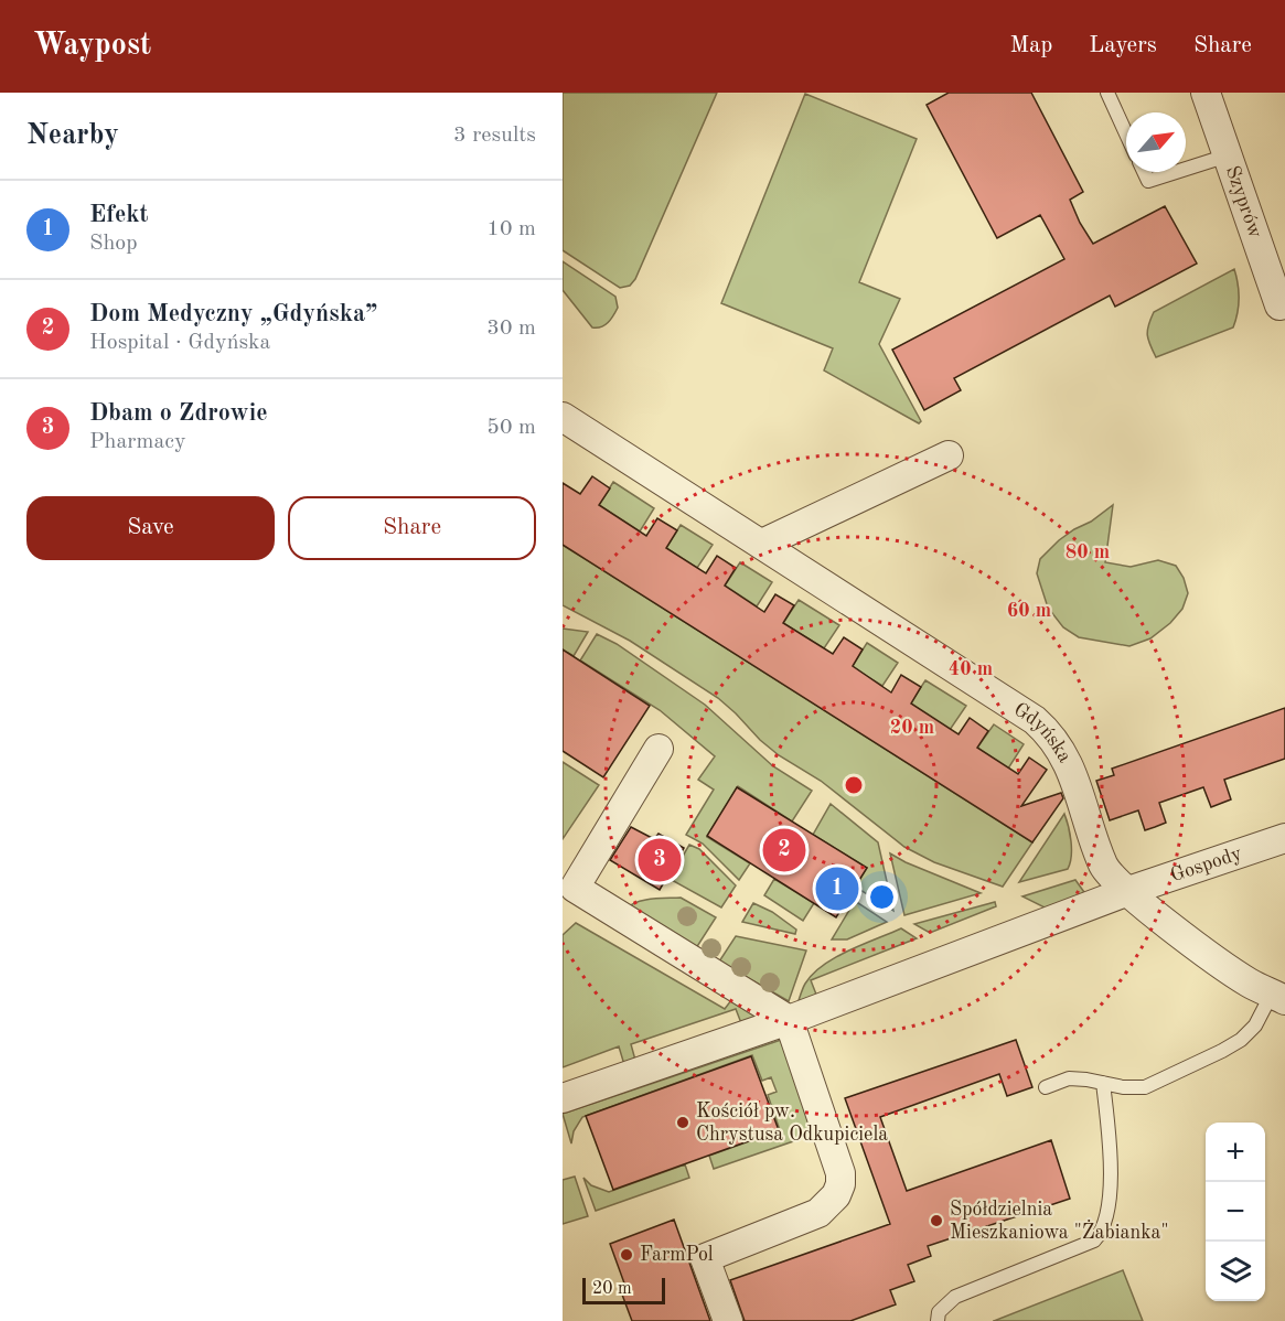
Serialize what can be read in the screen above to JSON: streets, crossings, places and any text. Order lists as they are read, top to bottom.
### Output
{
  "streets": {
    "street": ["Szyprów", "Gdyńska", "Gospody"]
  },
  "crossings": [
    ["Gdyńska", "Gospody"]
  ],
  "places": ["Kościół pw. Chrystusa Odkupiciela", "Spółdzielnia Mieszkaniowa \"Żabianka\"", "FarmPol"],
  "scale_bar": "20 m",
  "north": "top right",
  "page": {
    "header": "Waypost",
    "nav": ["Map", "Layers", "Share"],
    "heading": ["Nearby", "3 results"],
    "list": [
      {
        "mark": "1",
        "name": "Efekt",
        "note": "Shop",
        "value": "10 m"
      },
      {
        "mark": "2",
        "name": "Dom Medyczny „Gdyńska”",
        "note": "Hospital · Gdyńska",
        "value": "30 m"
      },
      {
        "mark": "3",
        "name": "Dbam o Zdrowie",
        "note": "Pharmacy",
        "value": "50 m"
      }
    ],
    "buttons": ["Save", "Share"],
    "pins": ["2", "3", "1"],
    "map_buttons": ["+", "−"],
    "scale": "20 m"
  },
  "rings": [
    "80 m",
    "60 m",
    "40 m",
    "20 m"
  ]
}
